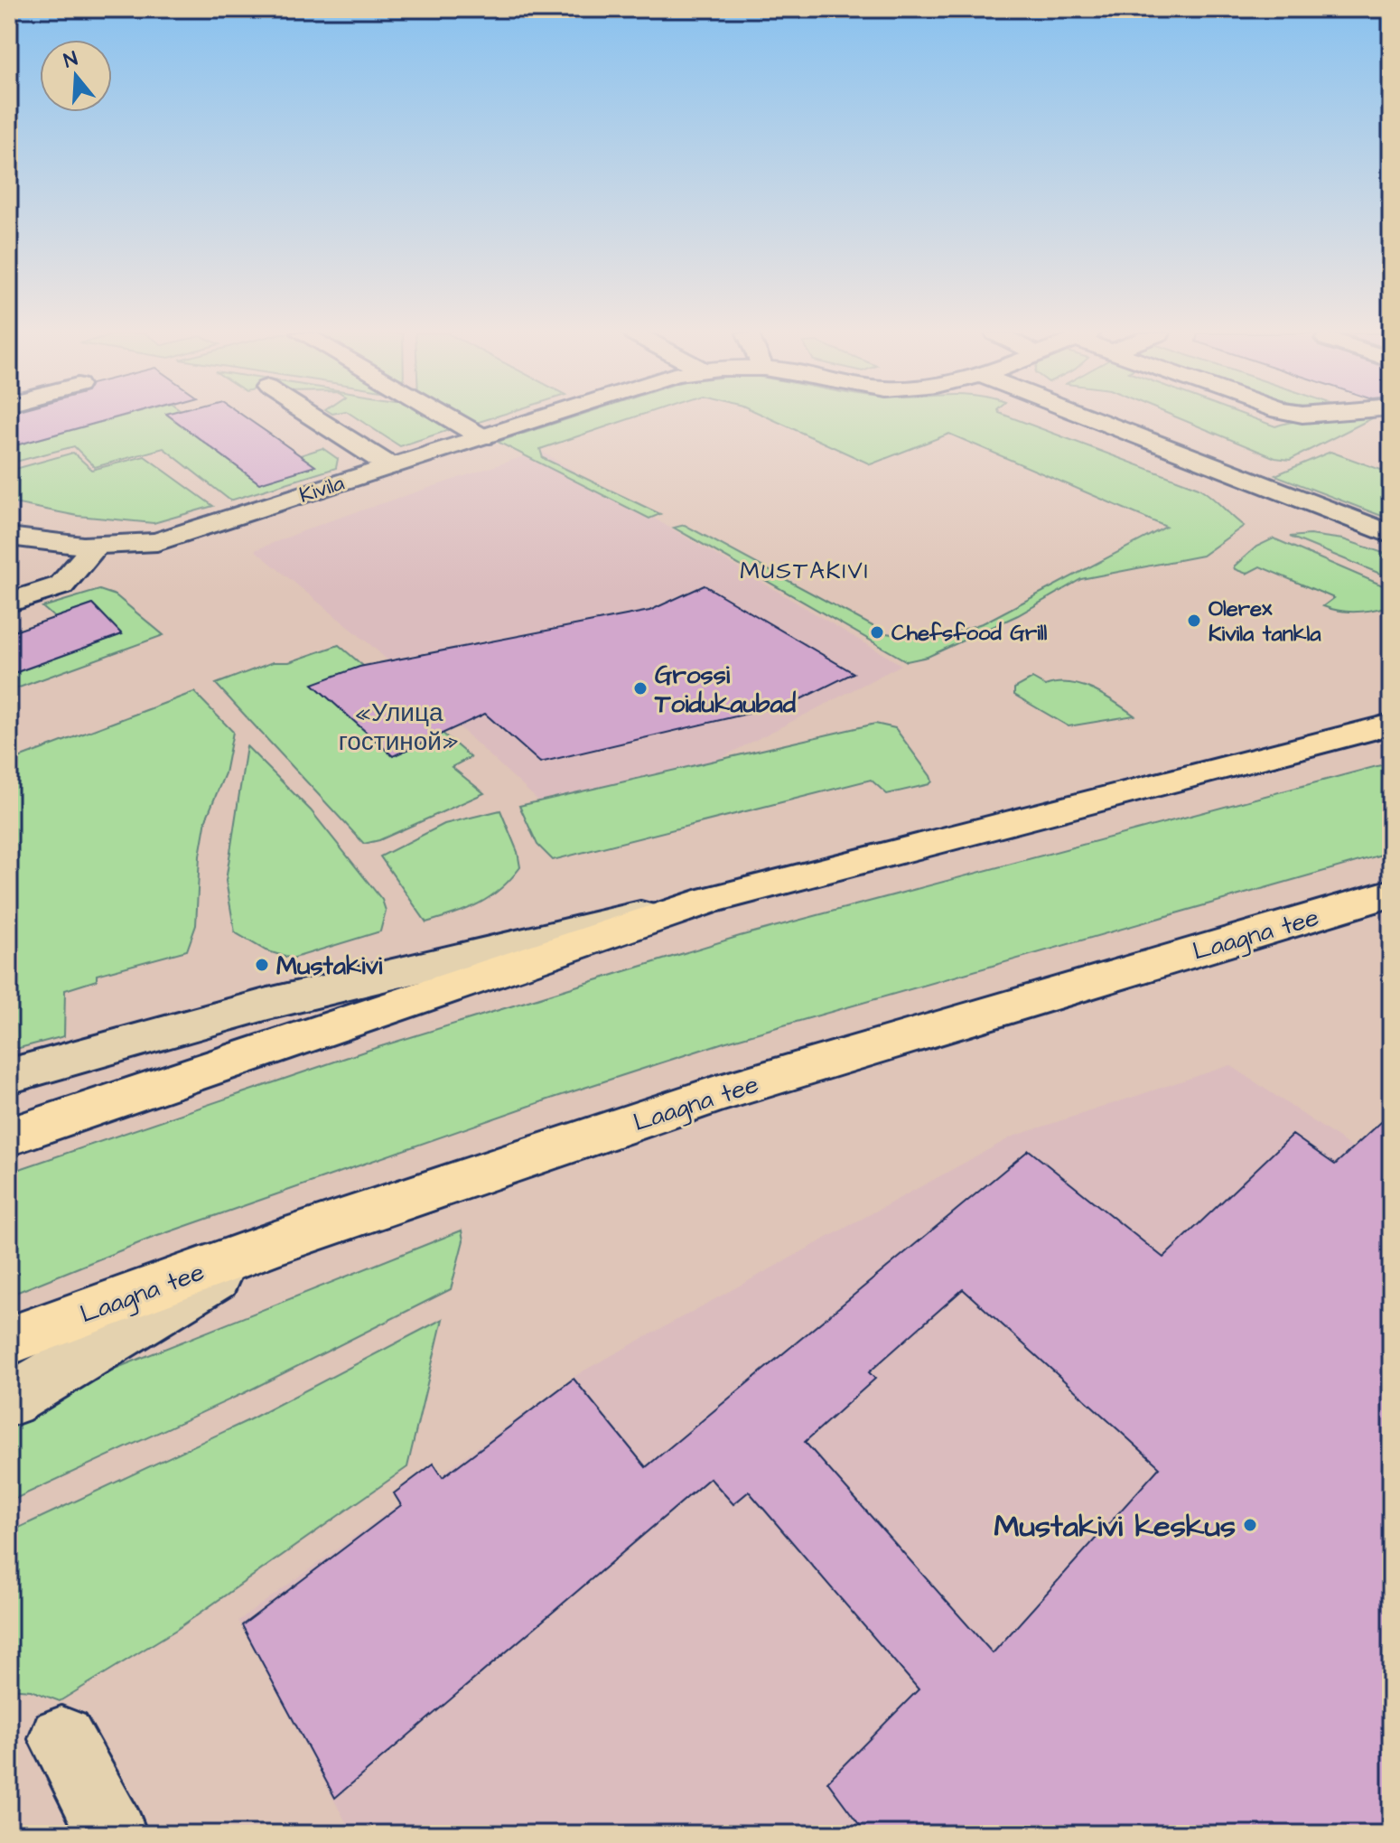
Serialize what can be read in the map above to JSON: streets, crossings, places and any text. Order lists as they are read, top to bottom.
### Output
{
  "streets": {
    "main road": ["Laagna tee"],
    "street": ["Kivila"]
  },
  "districts": ["MUSTAKIVI"],
  "parks": ["«Улица гостиной»"],
  "places": [
    "Olerex Kivila tankla",
    "Chefsfood Grill",
    "Grossi Toidukaubad",
    "Mustakivi",
    "Mustakivi keskus"
  ],
  "north": "top"
}
